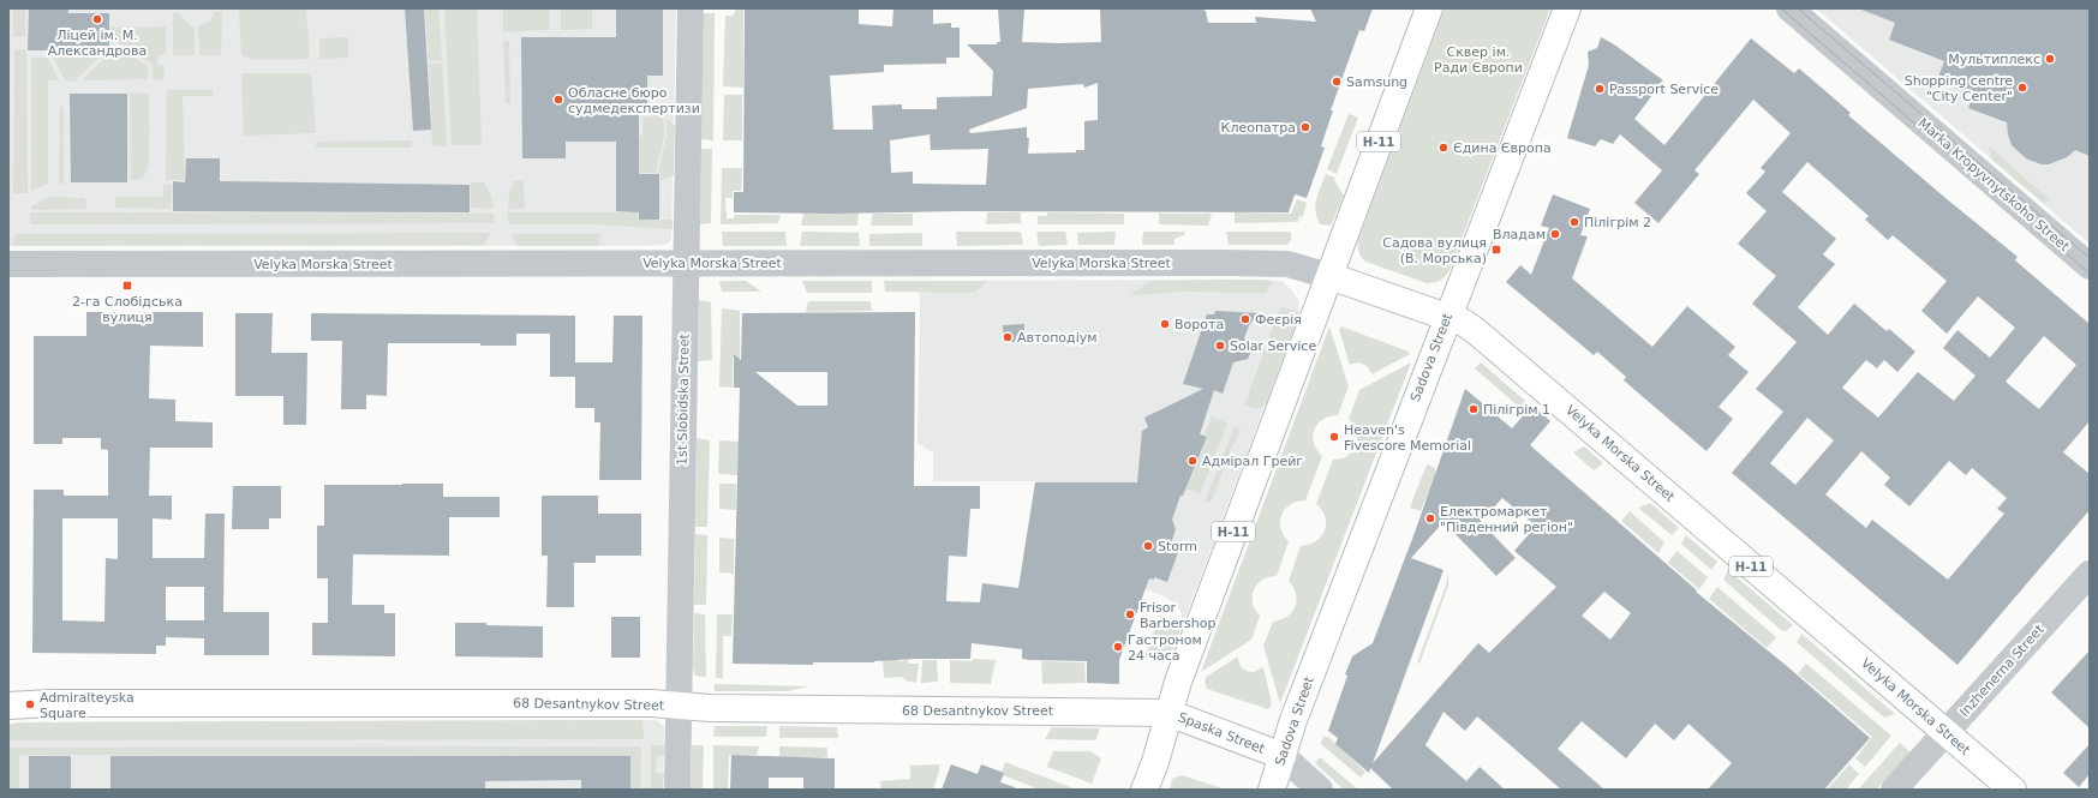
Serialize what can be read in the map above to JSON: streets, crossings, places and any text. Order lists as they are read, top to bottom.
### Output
{
  "streets": {
    "main road": [
      "Н-11",
      "Velyka Morska Street",
      "Sadova Street",
      "68 Desantnykov Street",
      "Spaska Street"
    ],
    "street": ["Marka Kropyvnytskoho Street", "1st Slobidska Street", "Inzhenerna Street"]
  },
  "crossings": [
    ["Н-11", "Velyka Morska Street"],
    ["Н-11", "68 Desantnykov Street"],
    ["Н-11", "Spaska Street"],
    ["Velyka Morska Street", "Sadova Street"],
    ["Velyka Morska Street", "1st Slobidska Street"],
    ["Velyka Morska Street", "Inzhenerna Street"],
    ["Sadova Street", "Spaska Street"],
    ["1st Slobidska Street", "68 Desantnykov Street"],
    ["68 Desantnykov Street", "Spaska Street"]
  ],
  "parks": ["Сквер ім. Ради Європи"],
  "places": {
    "other": [
      "Ліцей ім. М. Александрова",
      "Мультиплекс",
      "Samsung",
      "Shopping centre \"City Center\"",
      "Passport Service",
      "Обласне бюро судмедекспертизи",
      "Клеопатра",
      "Єдина Європа",
      "Пілігрім 2",
      "Владам",
      "Феєрія",
      "Ворота",
      "Автоподіум",
      "Solar Service",
      "Пілігрім 1",
      "Heaven's Fivescore Memorial",
      "Адмірал Грейг",
      "Електромаркет \"Південний регіон\"",
      "Storm",
      "Frisor Barbershop",
      "Гастроном 24 часа",
      "Admiralteyska Square"
    ],
    "transit": ["Садова вулиця (В. Морська)", "2-га Слобідська вулиця"]
  }
}
